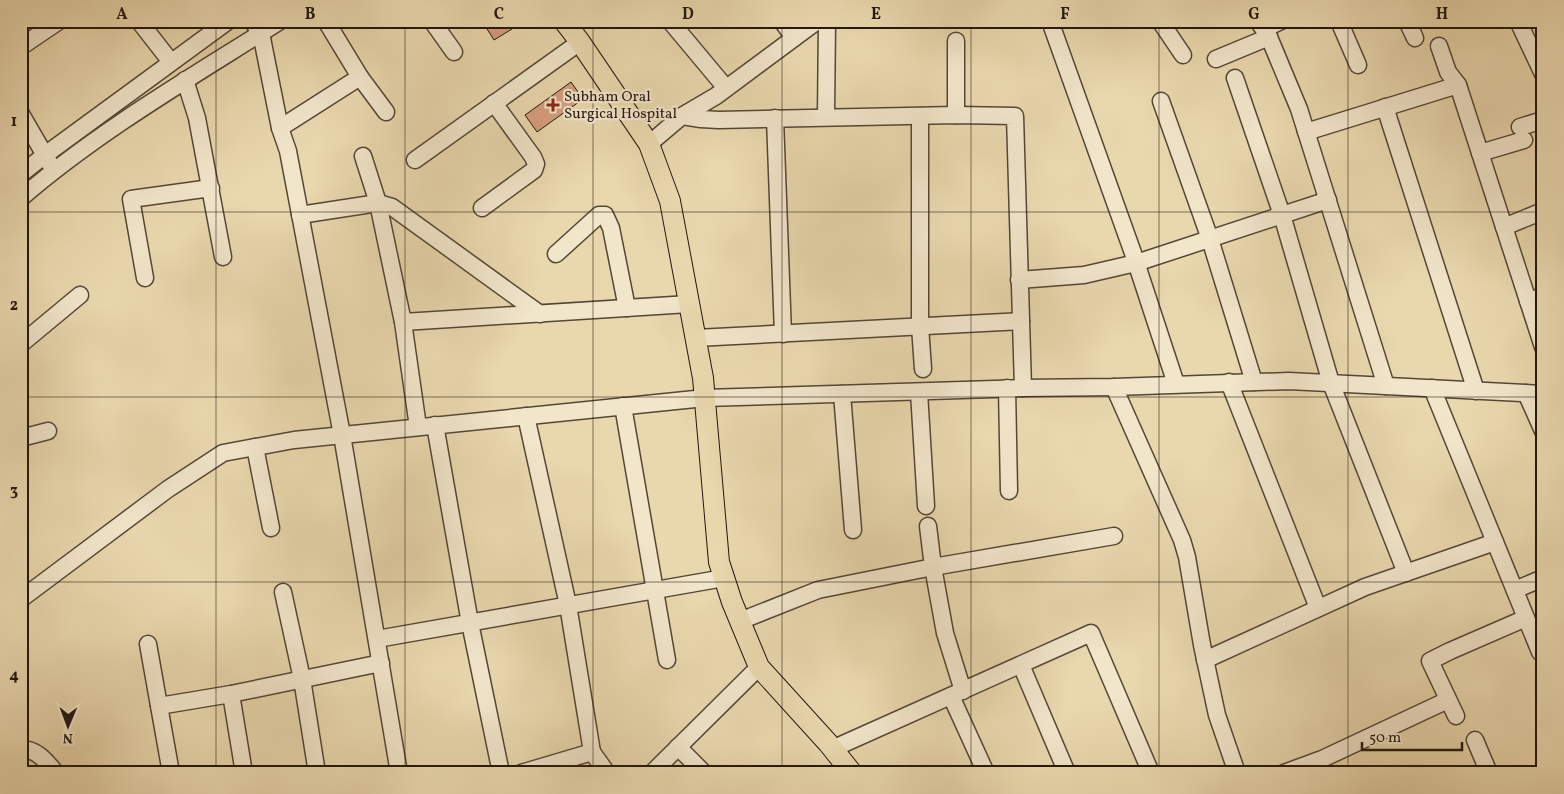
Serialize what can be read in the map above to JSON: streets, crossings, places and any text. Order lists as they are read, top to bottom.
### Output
{
  "places": {
    "health": ["Subham Oral Surgical Hospital"]
  },
  "scale_bar": "50 m",
  "north": "bottom",
  "grid": {
    "columns": [
      "A",
      "B",
      "C",
      "D",
      "E",
      "F",
      "G",
      "H"
    ],
    "rows": [
      "1",
      "2",
      "3",
      "4"
    ]
  }
}
